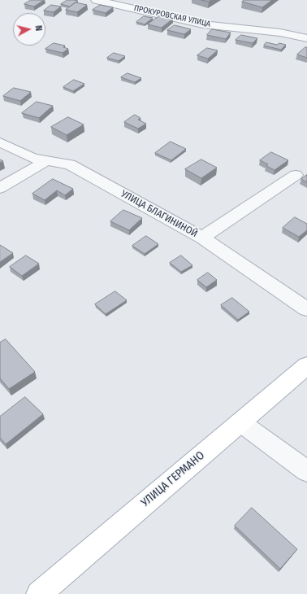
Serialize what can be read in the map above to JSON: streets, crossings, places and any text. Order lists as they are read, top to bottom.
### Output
{
  "streets": {
    "main road": ["УЛИЦА ГЕРМАНО"],
    "street": ["ПРОКУРОВСКАЯ УЛИЦА", "УЛИЦА БЛАГИНИНОЙ"]
  },
  "north": "right"
}
